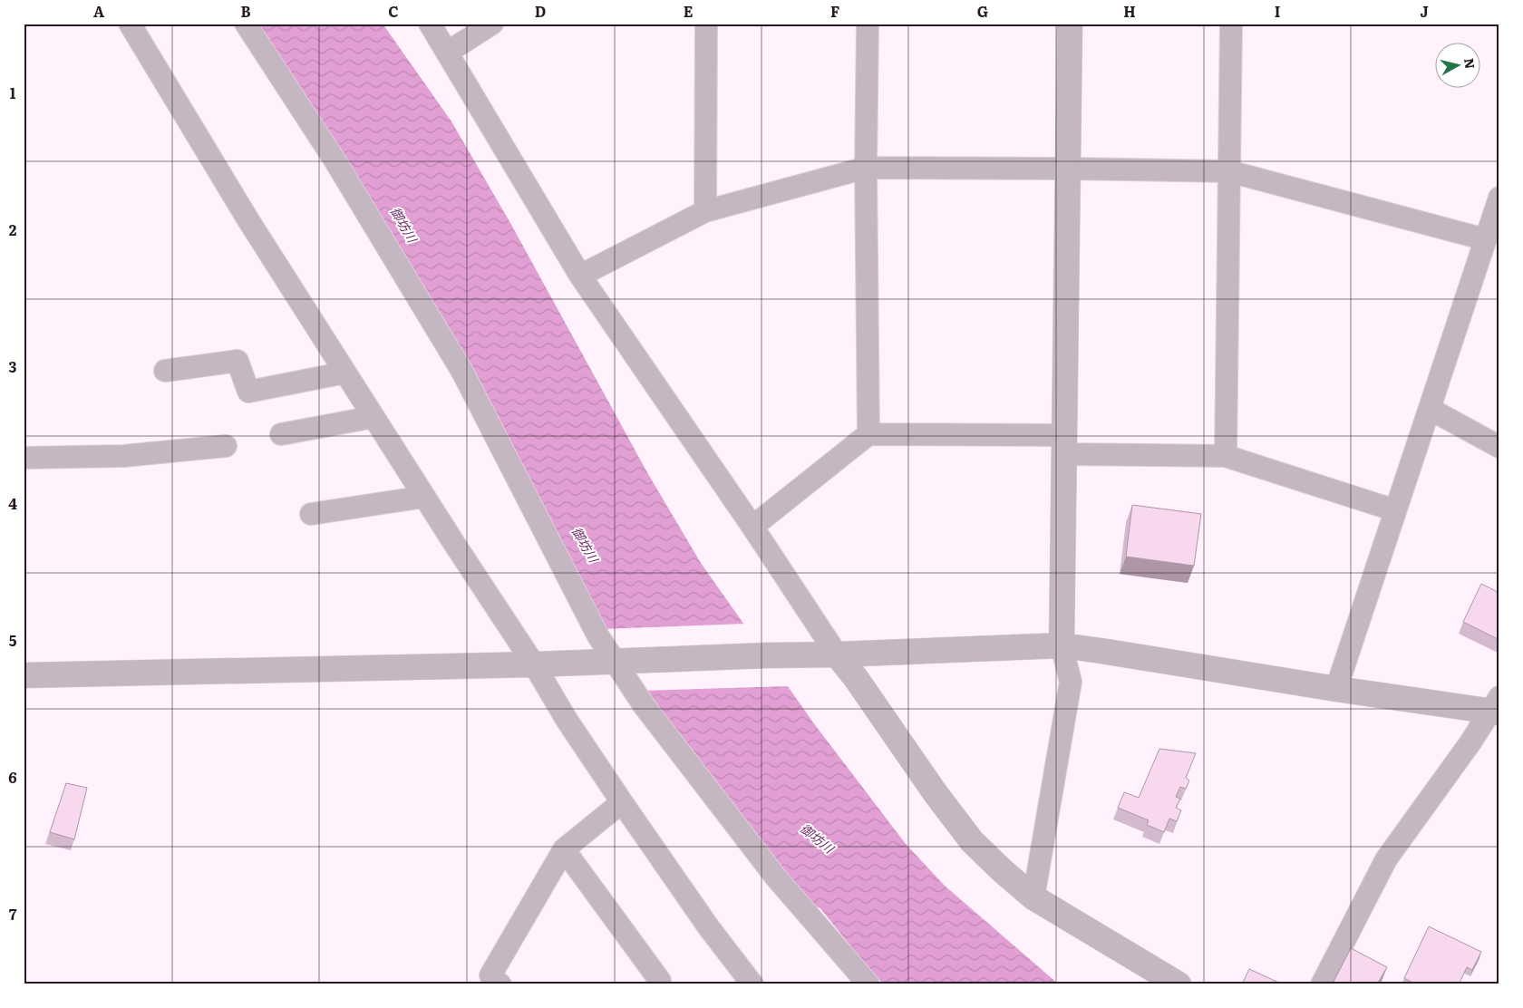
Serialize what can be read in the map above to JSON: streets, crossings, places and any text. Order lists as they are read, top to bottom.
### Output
{
  "water": ["御坊川"],
  "north": "right",
  "grid": {
    "columns": [
      "A",
      "B",
      "C",
      "D",
      "E",
      "F",
      "G",
      "H",
      "I",
      "J"
    ],
    "rows": [
      "1",
      "2",
      "3",
      "4",
      "5",
      "6",
      "7"
    ]
  }
}
